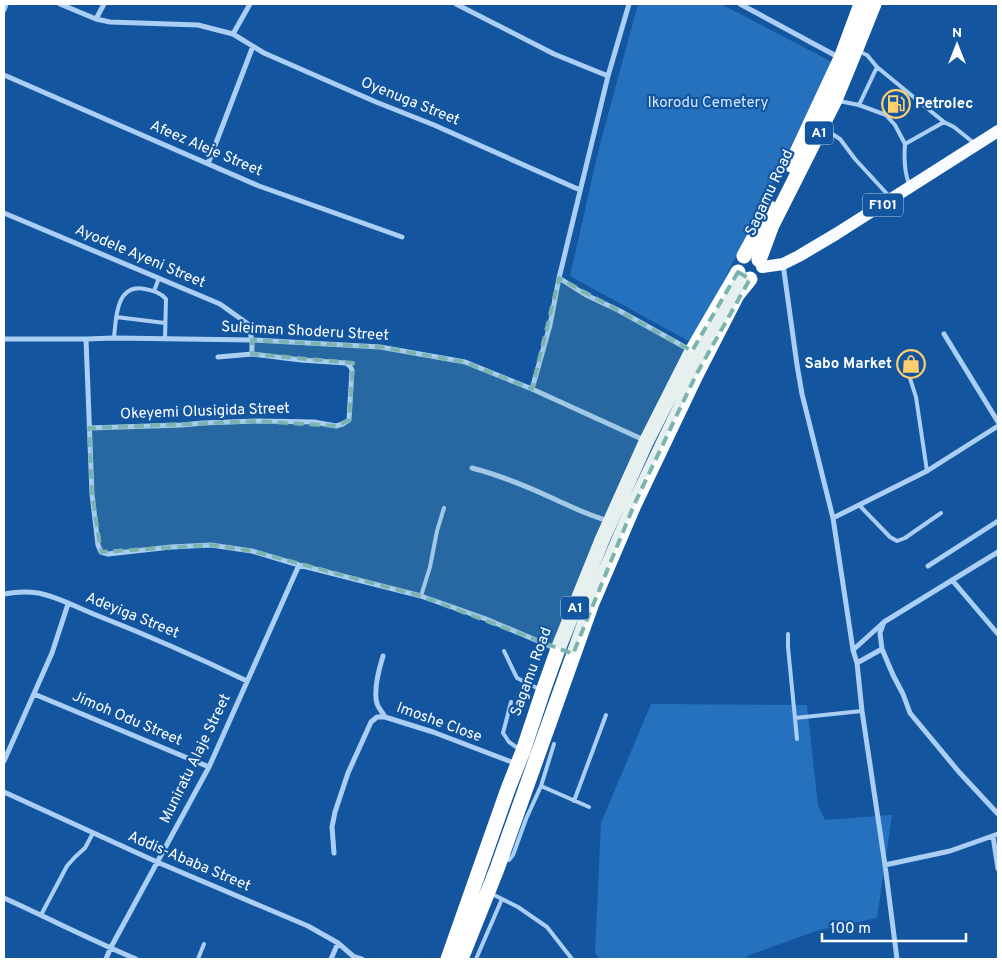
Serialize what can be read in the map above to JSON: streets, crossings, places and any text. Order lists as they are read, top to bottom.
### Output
{
  "streets": {
    "highway": ["A1", "Sagamu Road"],
    "main road": ["F101"],
    "street": [
      "Oyenuga Street",
      "Afeez Aleje Street",
      "Ayodele Ayeni Street",
      "Suleiman Shoderu Street",
      "Okeyemi Olusigida Street",
      "Adeyiga Street",
      "Jimoh Odu Street",
      "Imoshe Close",
      "Muniratu Alaje Street",
      "Addis-Ababa Street"
    ]
  },
  "crossings": [
    ["A1", "Sagamu Road"],
    ["A1", "F101"],
    ["Sagamu Road", "F101"],
    ["Sagamu Road", "Suleiman Shoderu Street"],
    ["Sagamu Road", "Imoshe Close"],
    ["Ayodele Ayeni Street", "Suleiman Shoderu Street"],
    ["Adeyiga Street", "Muniratu Alaje Street"],
    ["Jimoh Odu Street", "Muniratu Alaje Street"],
    ["Muniratu Alaje Street", "Addis-Ababa Street"]
  ],
  "parks": ["Ikorodu Cemetery"],
  "places": {
    "fuel station": ["Petrolec"],
    "shop": ["Sabo Market"]
  },
  "scale_bar": "100 m",
  "north": "top"
}
